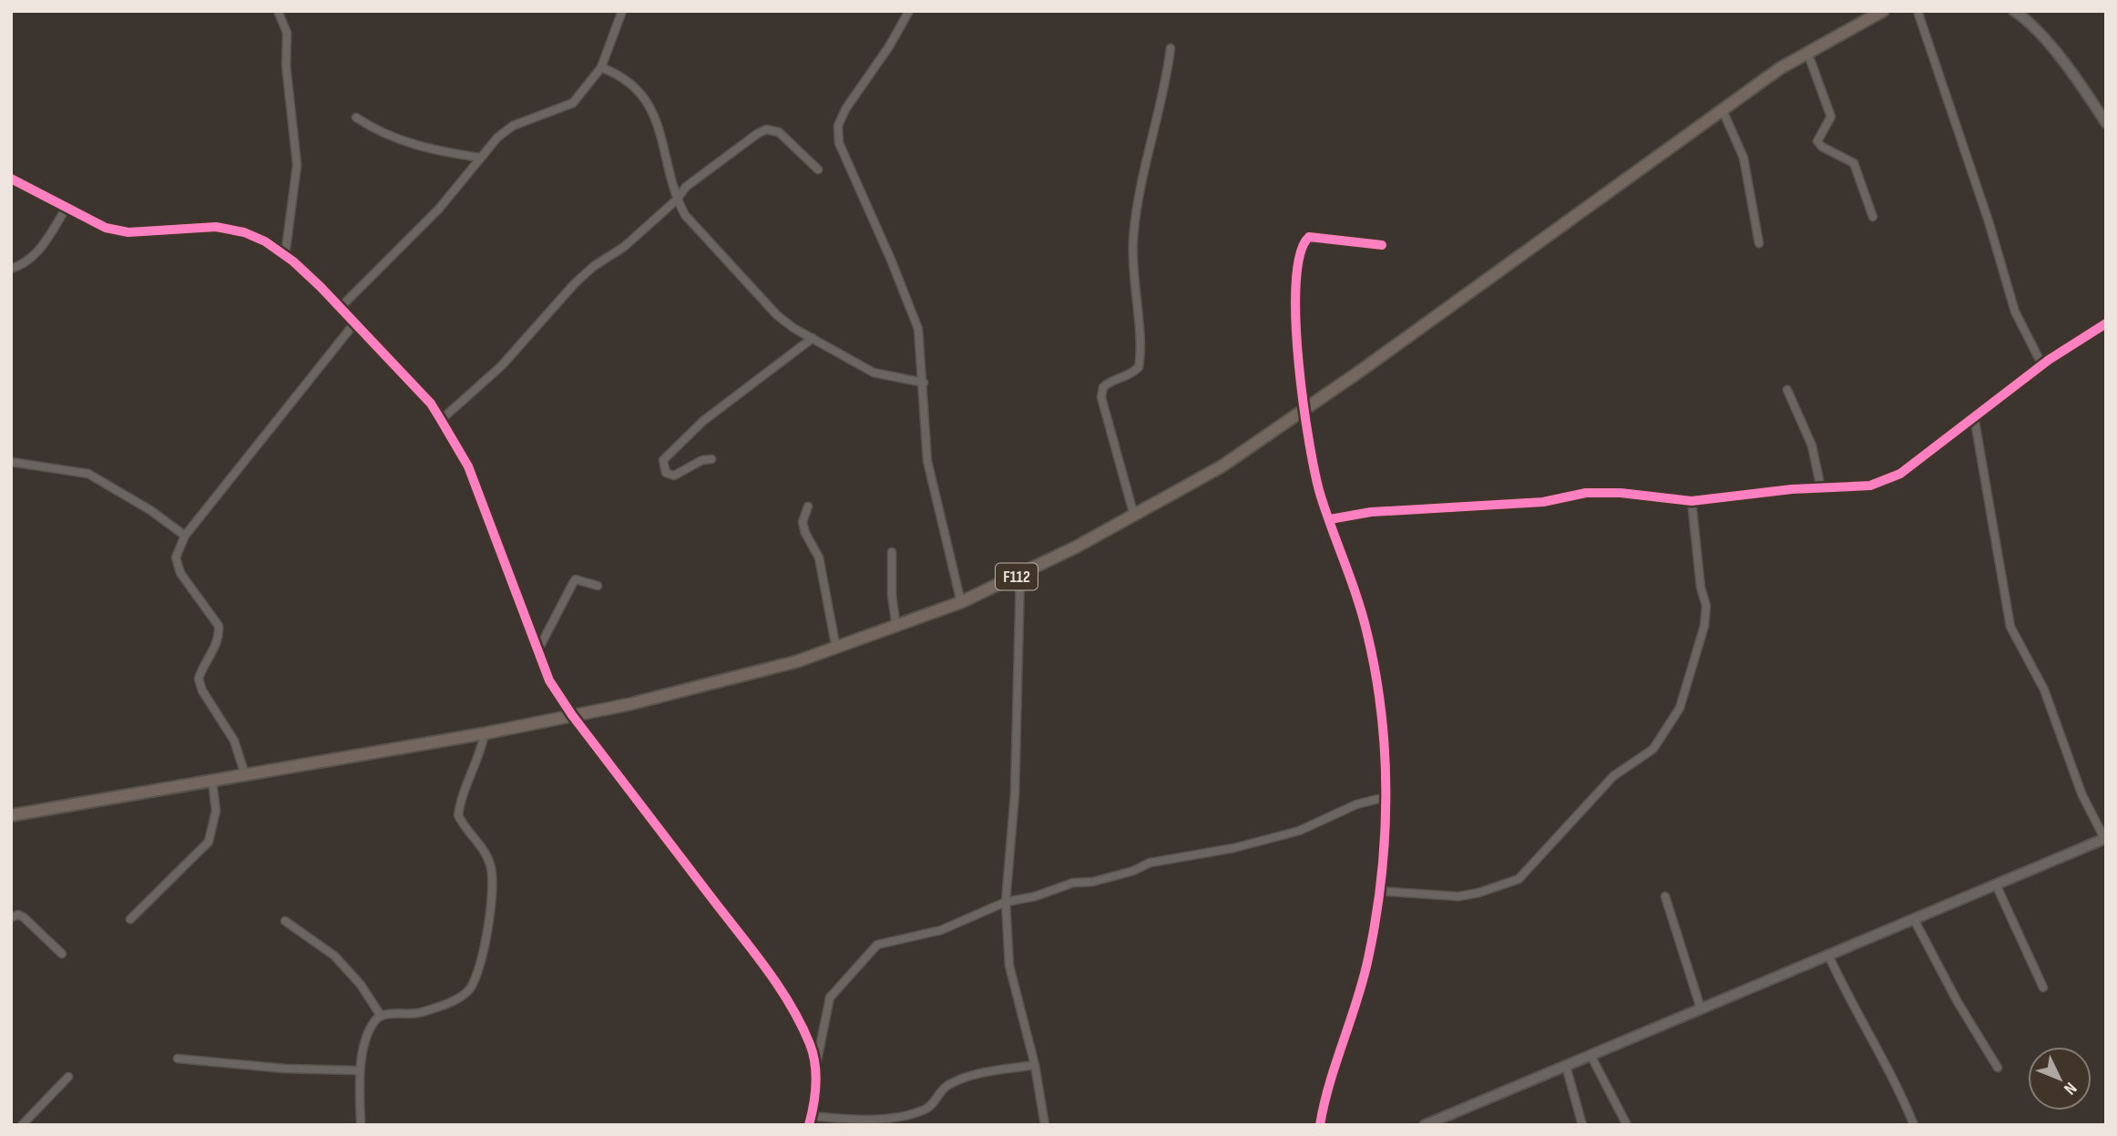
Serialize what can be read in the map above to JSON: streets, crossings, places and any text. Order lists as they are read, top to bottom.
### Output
{
  "streets": {
    "main road": ["F112"]
  },
  "north": "bottom right"
}
